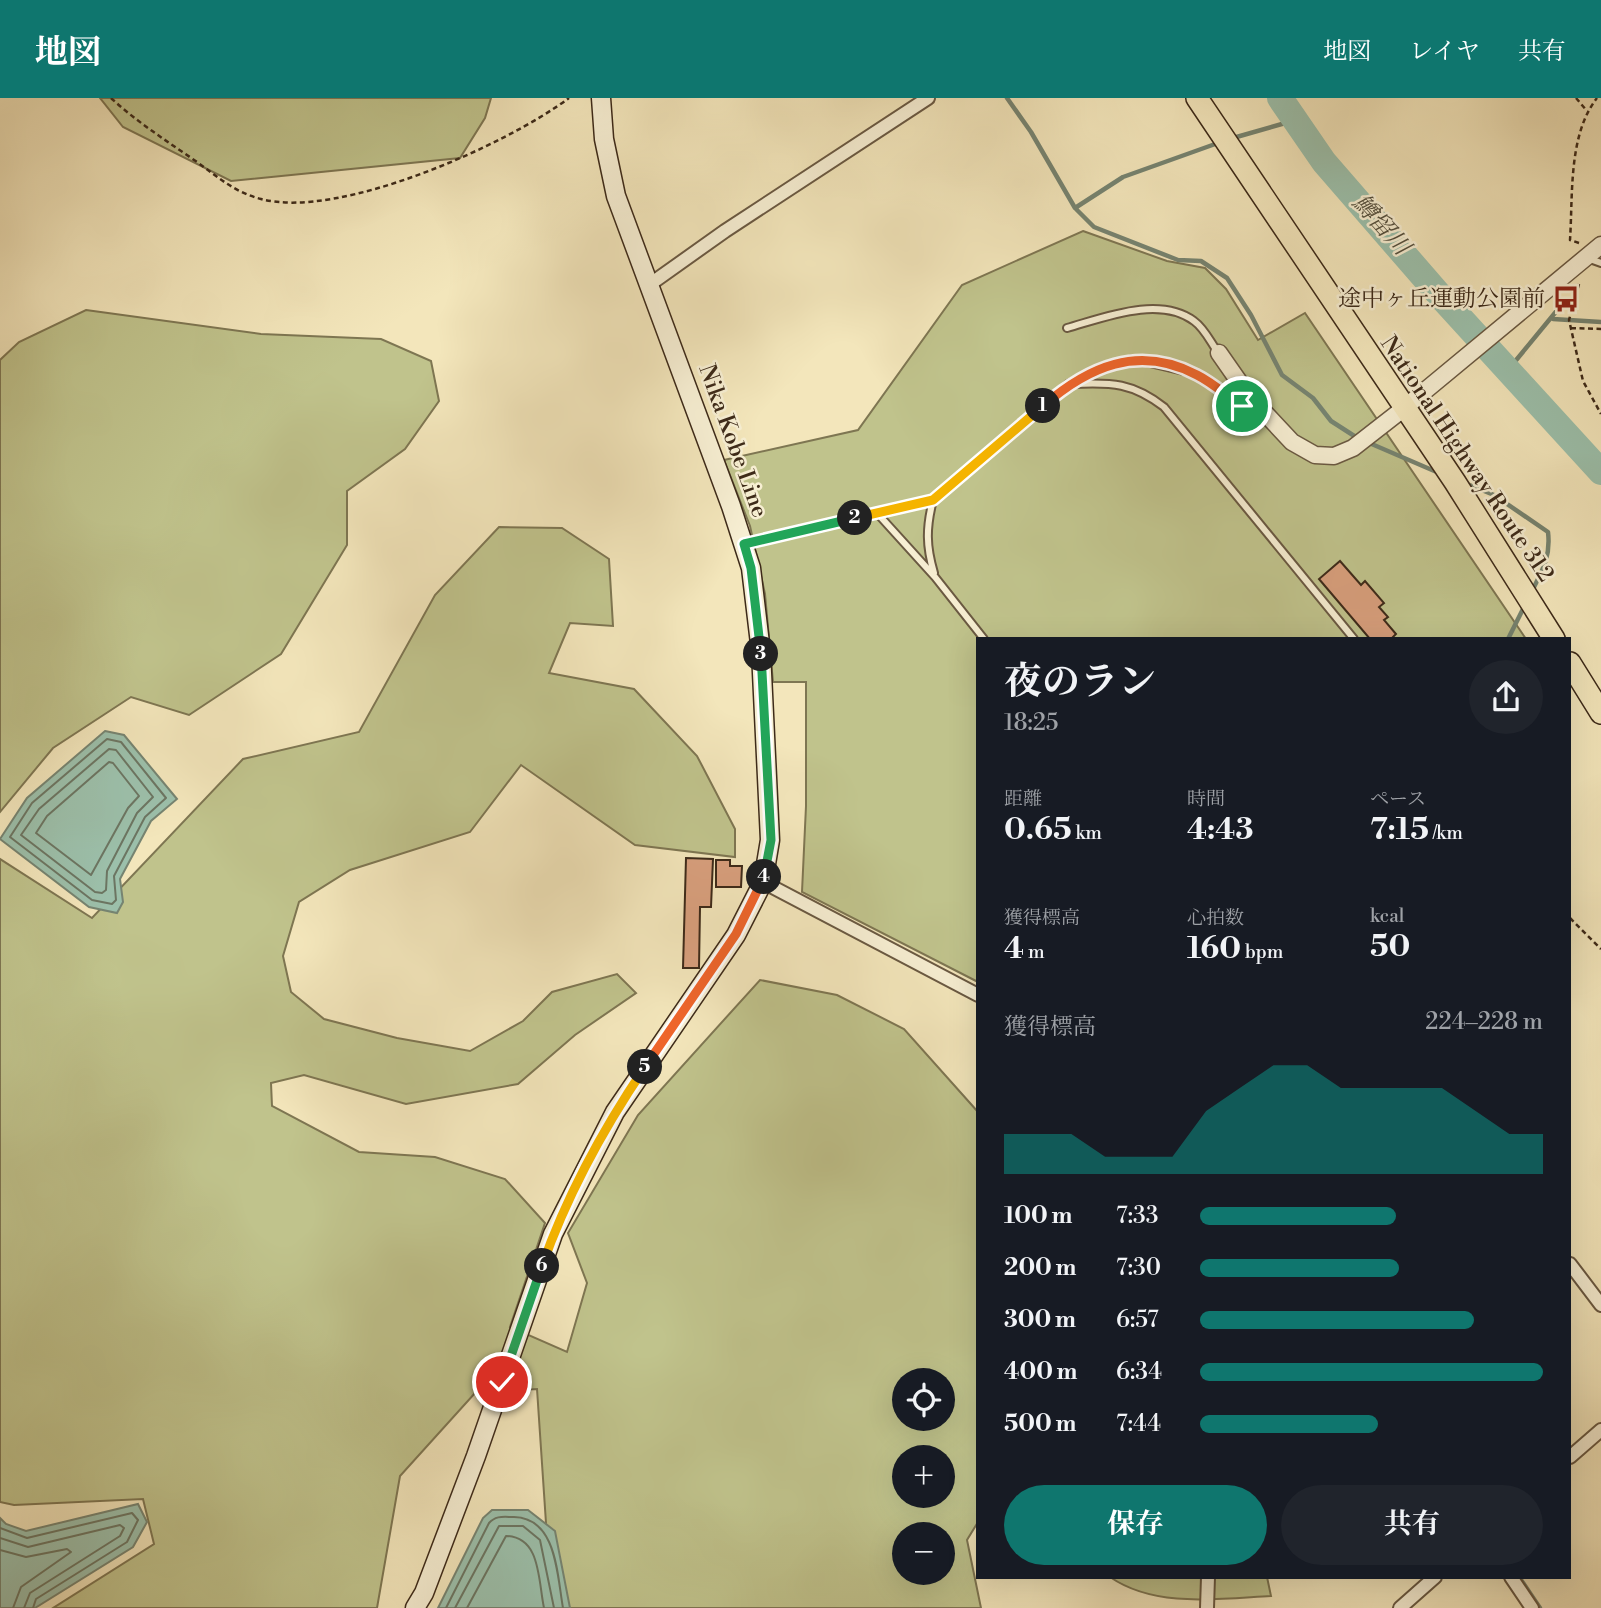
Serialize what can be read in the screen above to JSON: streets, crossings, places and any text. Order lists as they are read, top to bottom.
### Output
{
  "streets": {
    "highway": ["National Highway Route 312"],
    "main road": ["Nika Kobe Line"]
  },
  "water": ["鱒留川"],
  "places": {
    "bus stop": ["途中ヶ丘運動公園前"]
  },
  "page": {
    "header": "地図",
    "nav": ["地図", "レイヤ", "共有"],
    "pins": [
      "1",
      "2",
      "3",
      "4",
      "5",
      "6"
    ],
    "heading": ["夜のラン", "18:25"],
    "stats": [
      ["距離", "0.65 km"],
      ["時間", "4:43"],
      ["ペース", "7:15 /km"],
      ["獲得標高", "4 m"],
      ["心拍数", "160 bpm"],
      ["kcal", "50"]
    ],
    "chart": ["獲得標高", "224–228 m"],
    "list": [
      {
        "name": "100 m",
        "note": "7:33"
      },
      {
        "name": "200 m",
        "note": "7:30"
      },
      {
        "name": "300 m",
        "note": "6:57"
      },
      {
        "name": "400 m",
        "note": "6:34"
      },
      {
        "name": "500 m",
        "note": "7:44"
      }
    ],
    "map_buttons": ["+", "−"],
    "buttons": ["保存", "共有"]
  }
}
